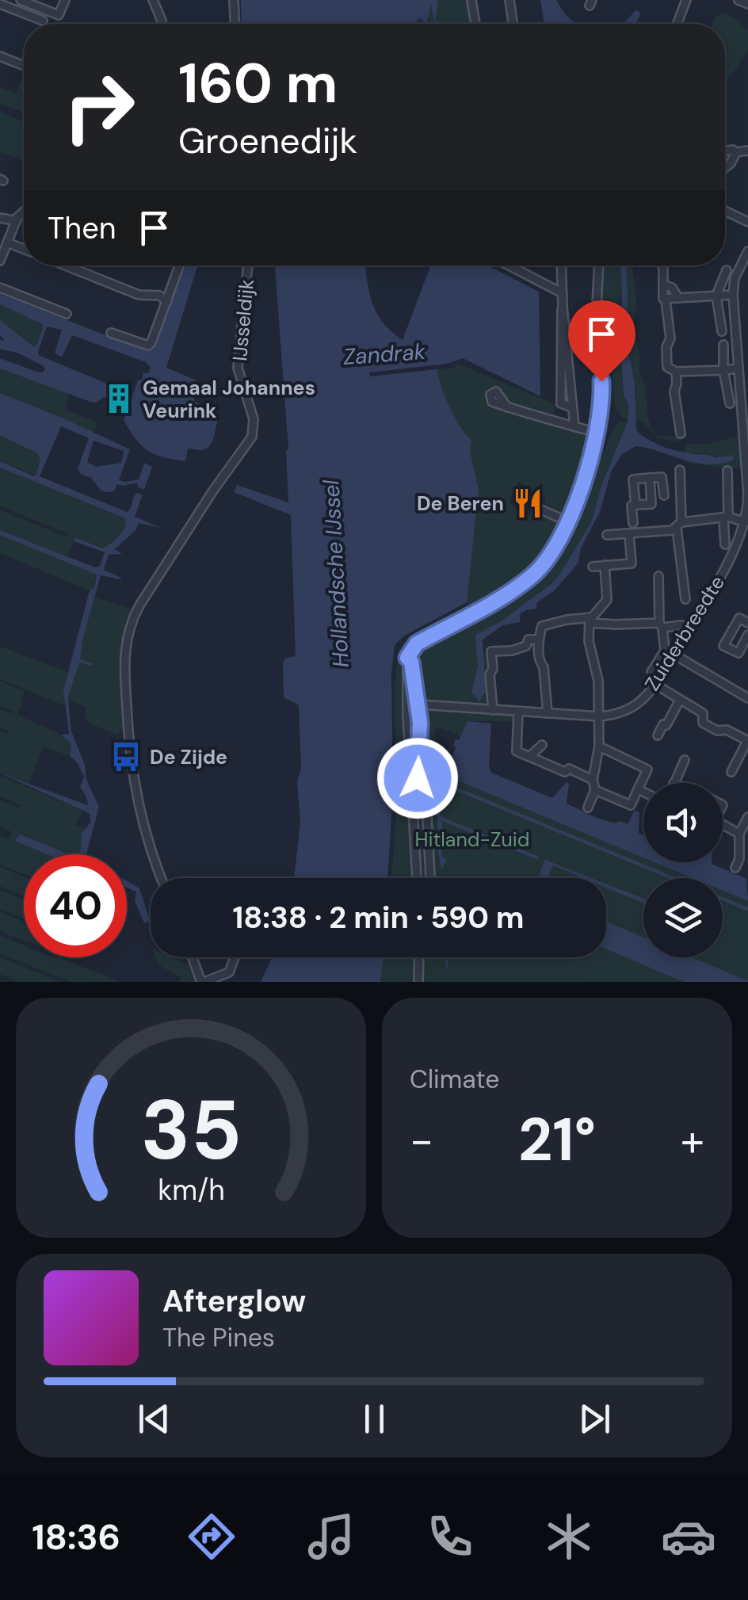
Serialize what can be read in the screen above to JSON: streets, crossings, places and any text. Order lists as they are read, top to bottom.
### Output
{
  "streets": {
    "street": ["IJsseldijk", "Zuiderbreedte"]
  },
  "water": ["Zandrak", "Hollandsche IJssel"],
  "parks": ["Hitland-Zuid"],
  "places": {
    "building": ["Gemaal Johannes Veurink"],
    "restaurant": ["De Beren"],
    "bus stop": ["De Zijde"]
  },
  "page": {
    "turn": ["160 m", "Groenedijk"],
    "then": "Then",
    "limit": "40",
    "trip": "18:38 · 2 min · 590 m",
    "tile": "Climate",
    "heat": ["−", "21°", "+"],
    "song": ["Afterglow", "The Pines"],
    "tabs": "18:36",
    "gauge": ["35", "km/h"]
  }
}
